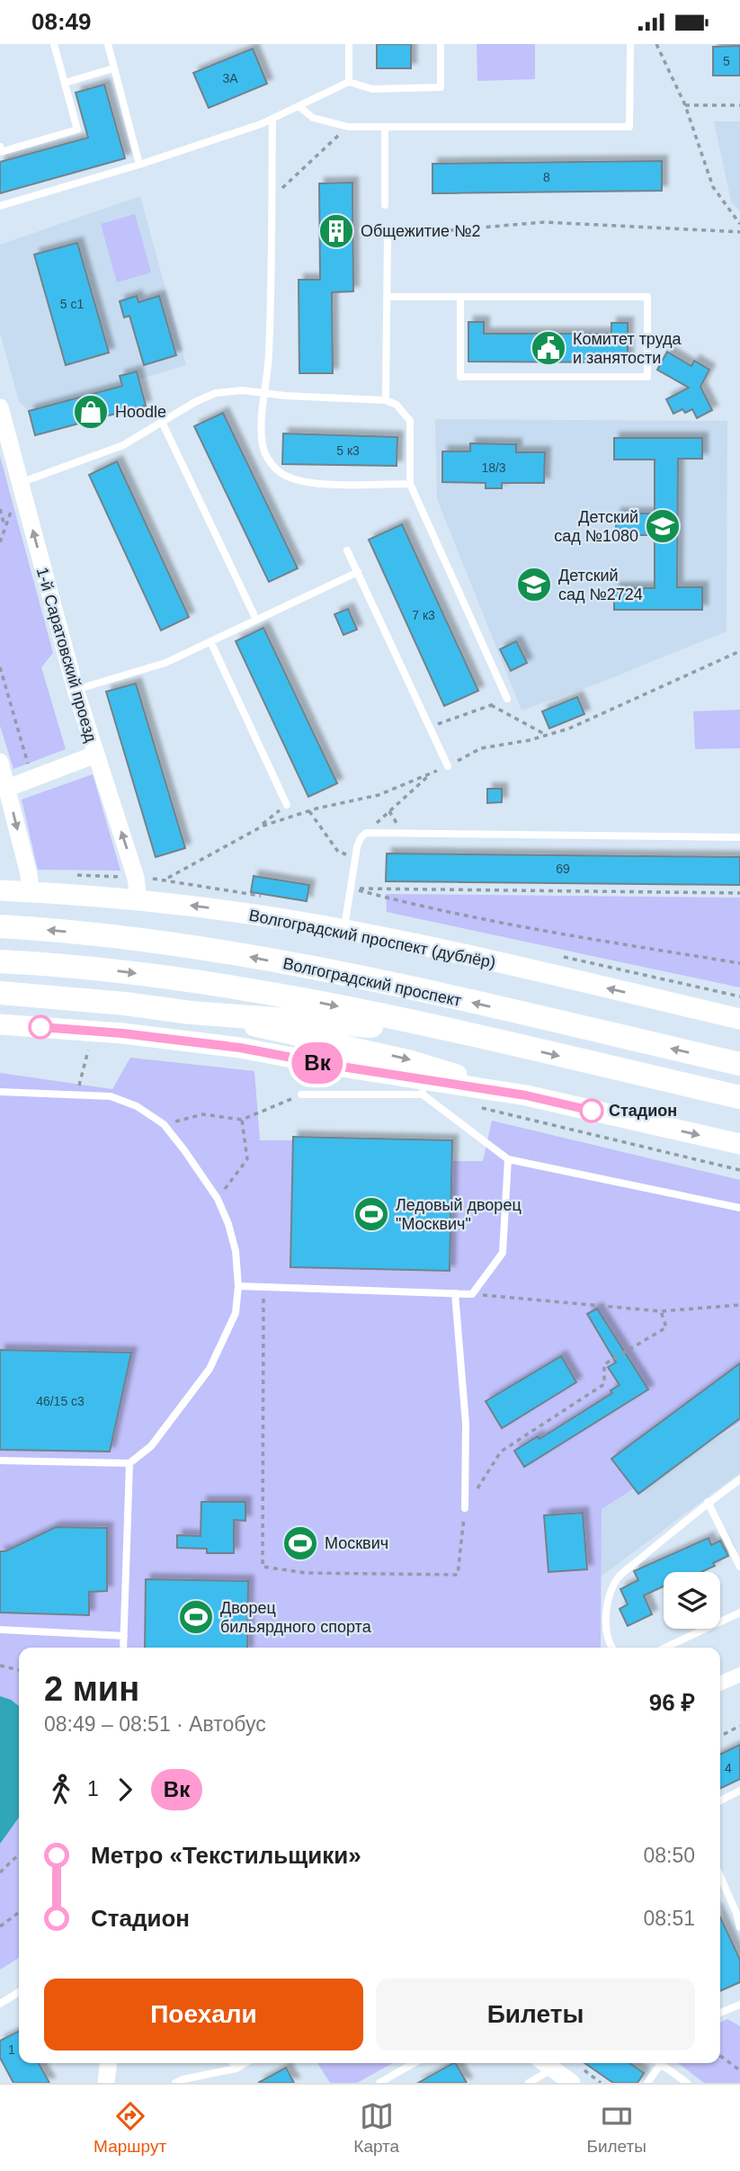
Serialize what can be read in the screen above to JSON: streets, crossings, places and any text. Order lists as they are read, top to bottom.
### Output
{
  "streets": {
    "main road": ["Волгоградский проспект (дублёр)", "Волгоградский проспект"],
    "street": ["1-й Саратовский проезд"]
  },
  "crossings": [
    ["1-й Саратовский проезд", "Волгоградский проспект (дублёр)"]
  ],
  "places": {
    "building": ["Общежитие №2"],
    "public building": ["Комитет труда и занятости"],
    "shop": ["Hoodle"],
    "school or university": ["Детский сад №1080", "Детский сад №2724"],
    "other": ["Стадион"],
    "sports": ["Ледовый дворец \"Москвич\"", "Москвич", "Дворец бильярдного спорта"]
  },
  "lines": ["bus line Вк"],
  "house_numbers": [
    "5",
    "3А",
    "8",
    "5 с1",
    "5 к3",
    "18/3",
    "7 к3",
    "69",
    "46/15 с3",
    "4",
    "1"
  ],
  "page": {
    "status": "08:49",
    "on_map": "Вк",
    "heading": ["2 мин", "08:49 – 08:51 · Автобус", "96 ₽"],
    "legs": ["1", "Вк"],
    "list": [
      {
        "name": "Метро «Текстильщики»",
        "value": "08:50"
      },
      {
        "name": "Стадион",
        "value": "08:51"
      }
    ],
    "buttons": ["Поехали", "Билеты"],
    "tabs": ["Маршрут", "Карта", "Билеты"]
  }
}
